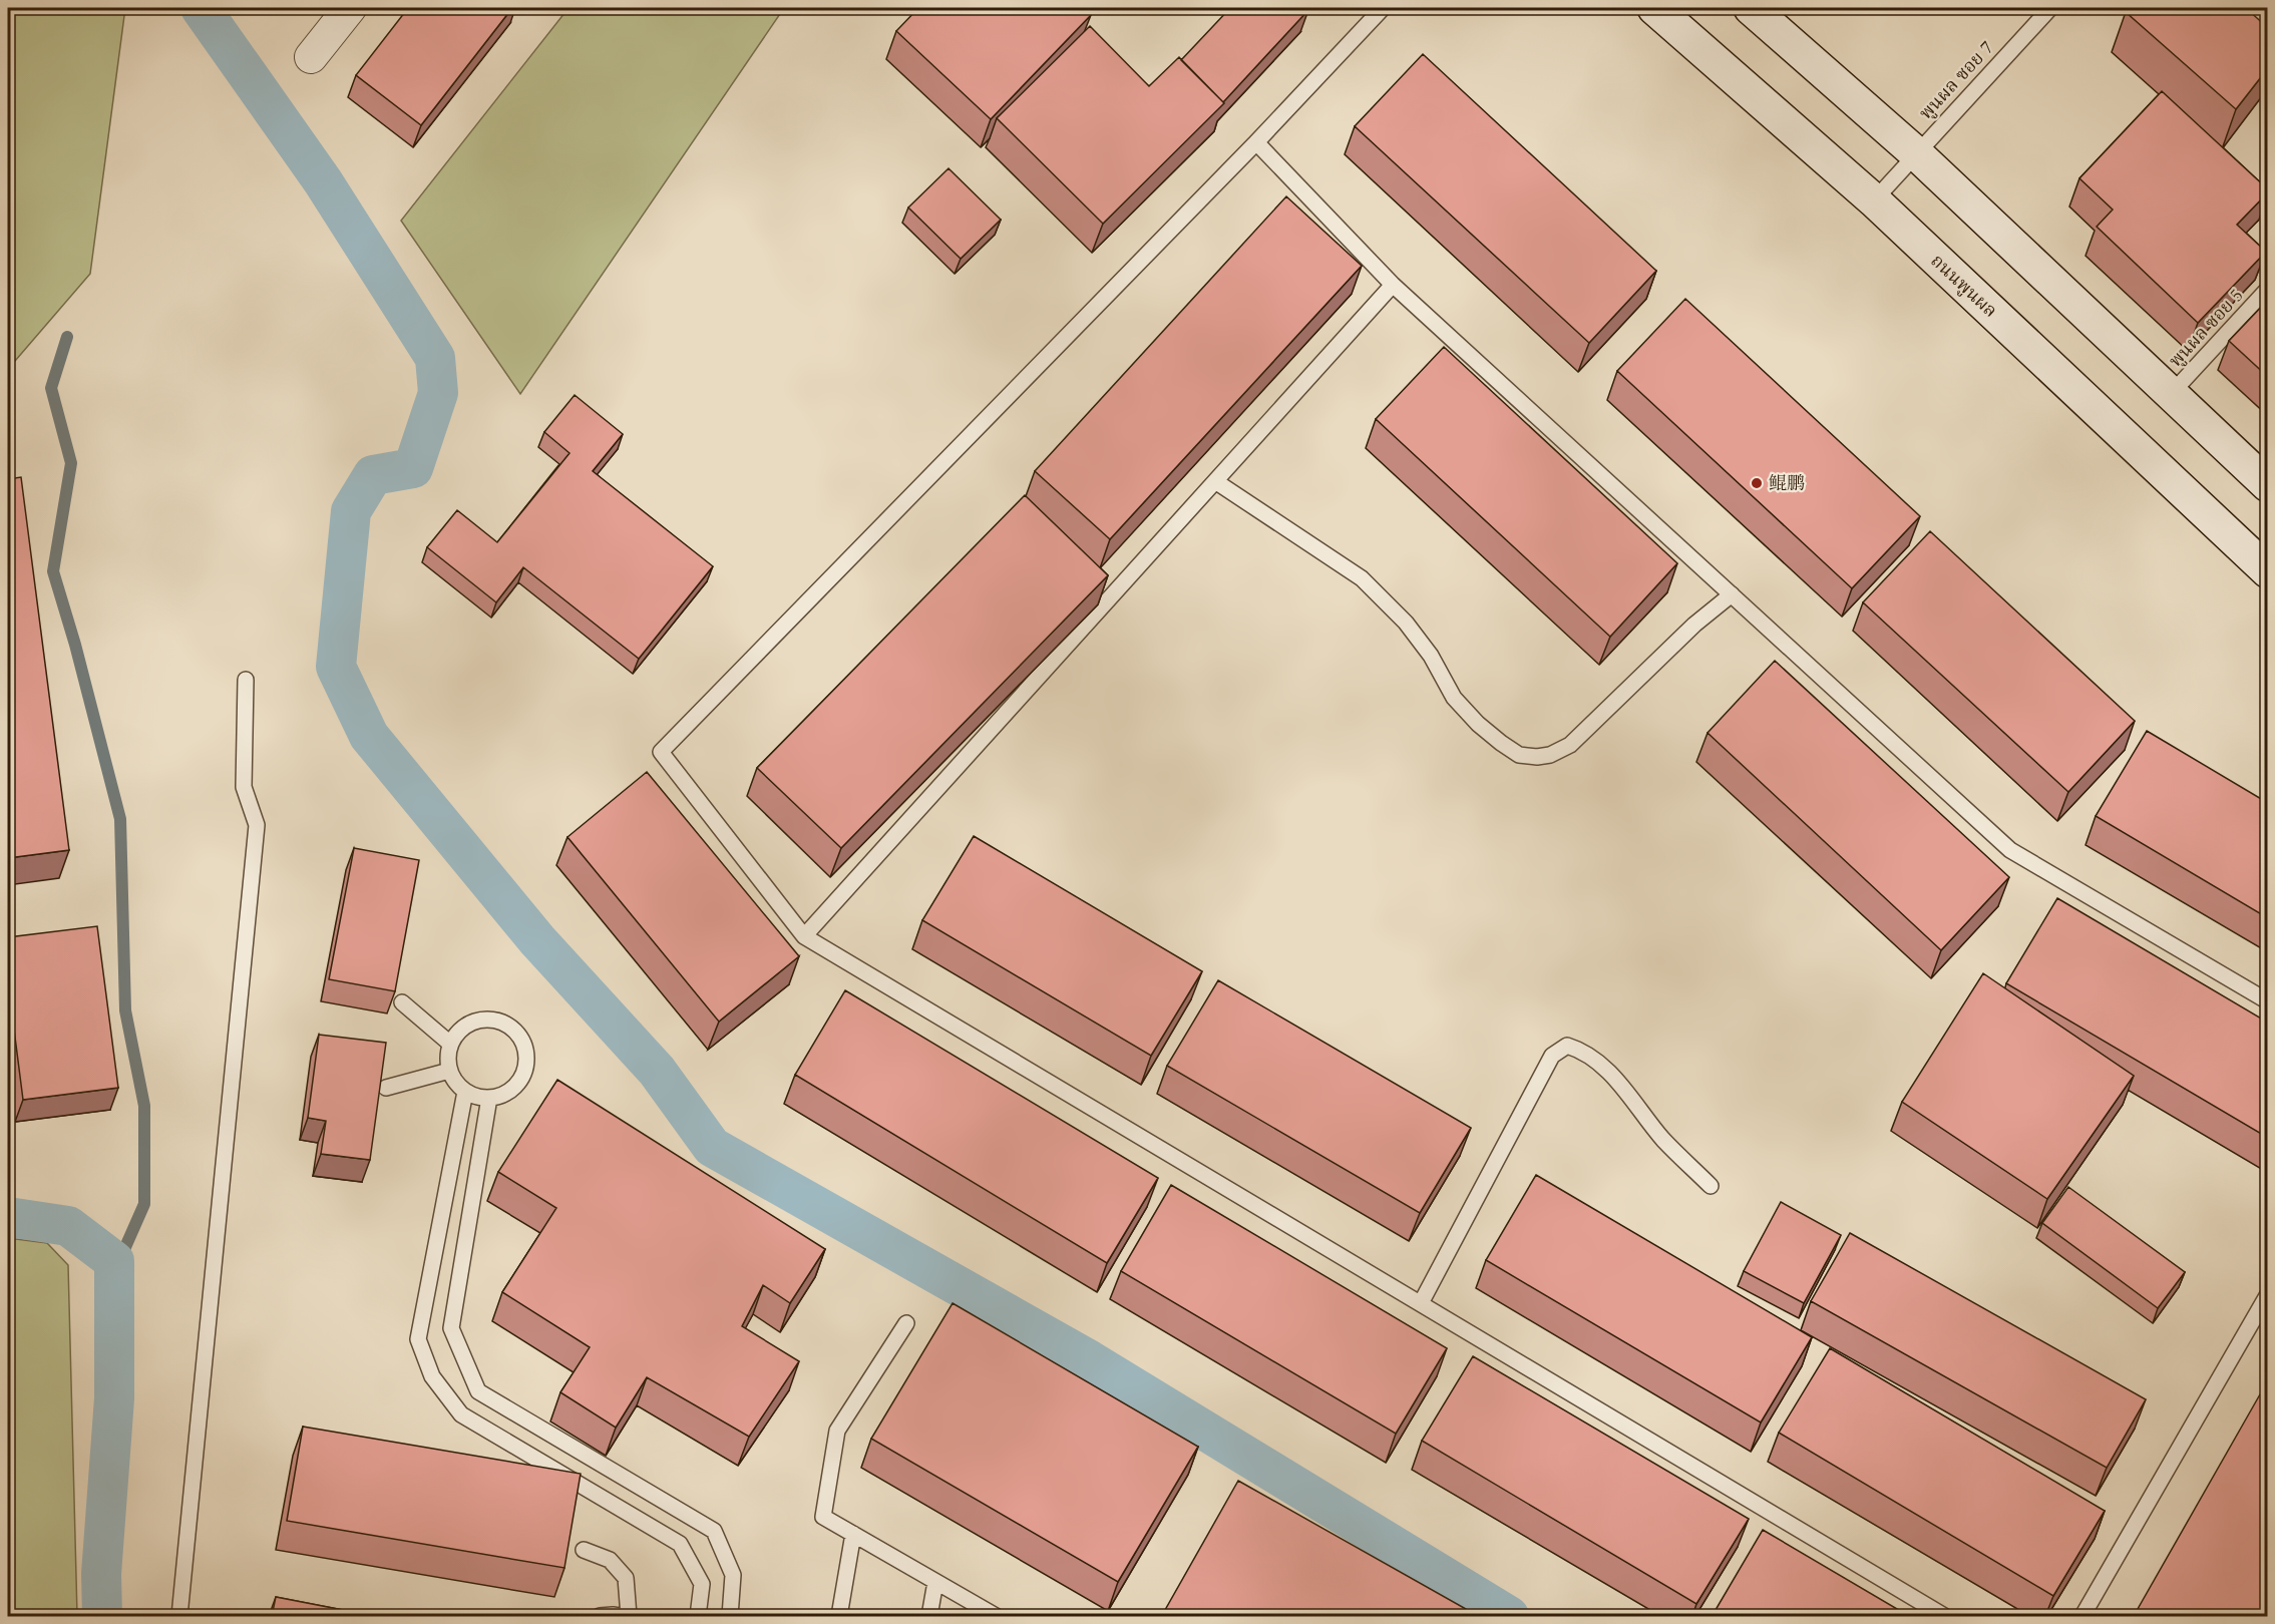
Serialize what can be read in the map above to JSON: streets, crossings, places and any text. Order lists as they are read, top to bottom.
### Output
{
  "streets": {
    "main road": ["ถนนพูนผล"],
    "lane": ["พูนผล ซอย 7", "พูนผล ซอย 5"]
  },
  "crossings": [
    ["พูนผล ซอย 7", "ถนนพูนผล"]
  ],
  "places": ["鲲鹏"]
}
